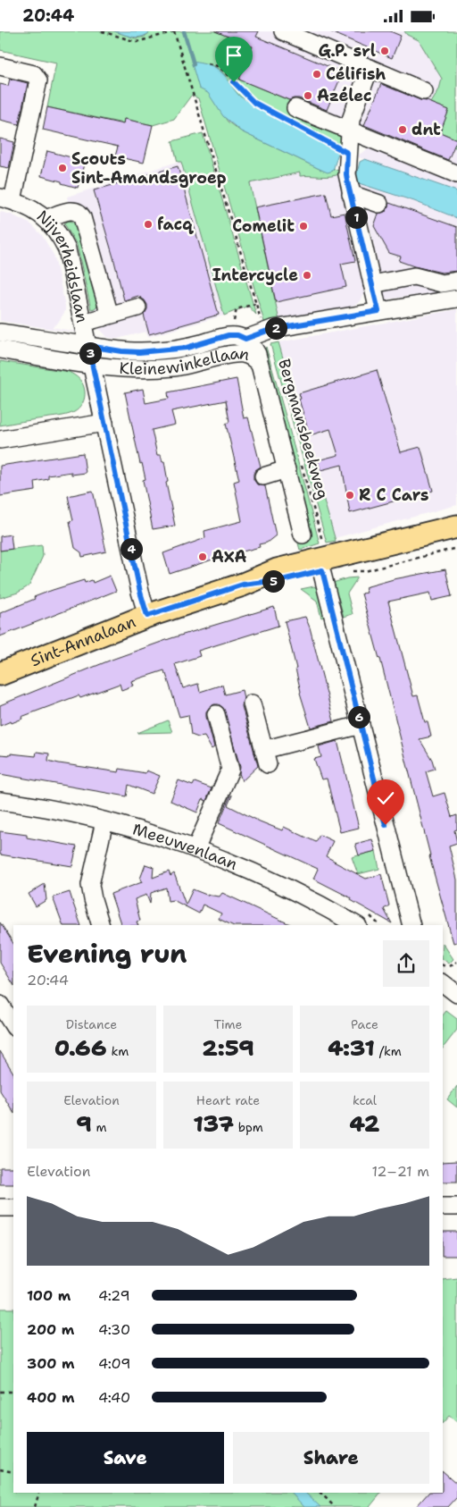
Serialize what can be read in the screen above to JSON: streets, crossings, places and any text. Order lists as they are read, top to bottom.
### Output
{
  "streets": {
    "main road": ["Sint-Annalaan"],
    "street": ["Nijverheidslaan", "Kleinewinkellaan", "Meeuwenlaan"],
    "path": ["Bergmansbeekweg"]
  },
  "crossings": [
    ["Nijverheidslaan", "Kleinewinkellaan"],
    ["Nijverheidslaan", "Sint-Annalaan"],
    ["Bergmansbeekweg", "Sint-Annalaan"]
  ],
  "places": [
    "G.P. srl",
    "Célifish",
    "Azélec",
    "dnt",
    "Scouts Sint-Amandsgroep",
    "facq",
    "Comelit",
    "Intercycle",
    "R C Cars",
    "AXA"
  ],
  "page": {
    "status": "20:44",
    "pins": [
      "1",
      "2",
      "3",
      "4",
      "5",
      "6"
    ],
    "heading": ["Evening run", "20:44"],
    "stats": [
      ["Distance", "0.66 km"],
      ["Time", "2:59"],
      ["Pace", "4:31 /km"],
      ["Elevation", "9 m"],
      ["Heart rate", "137 bpm"],
      ["kcal", "42"]
    ],
    "chart": ["Elevation", "12–21 m"],
    "list": [
      {
        "name": "100 m",
        "note": "4:29"
      },
      {
        "name": "200 m",
        "note": "4:30"
      },
      {
        "name": "300 m",
        "note": "4:09"
      },
      {
        "name": "400 m",
        "note": "4:40"
      }
    ],
    "buttons": ["Save", "Share"]
  }
}
